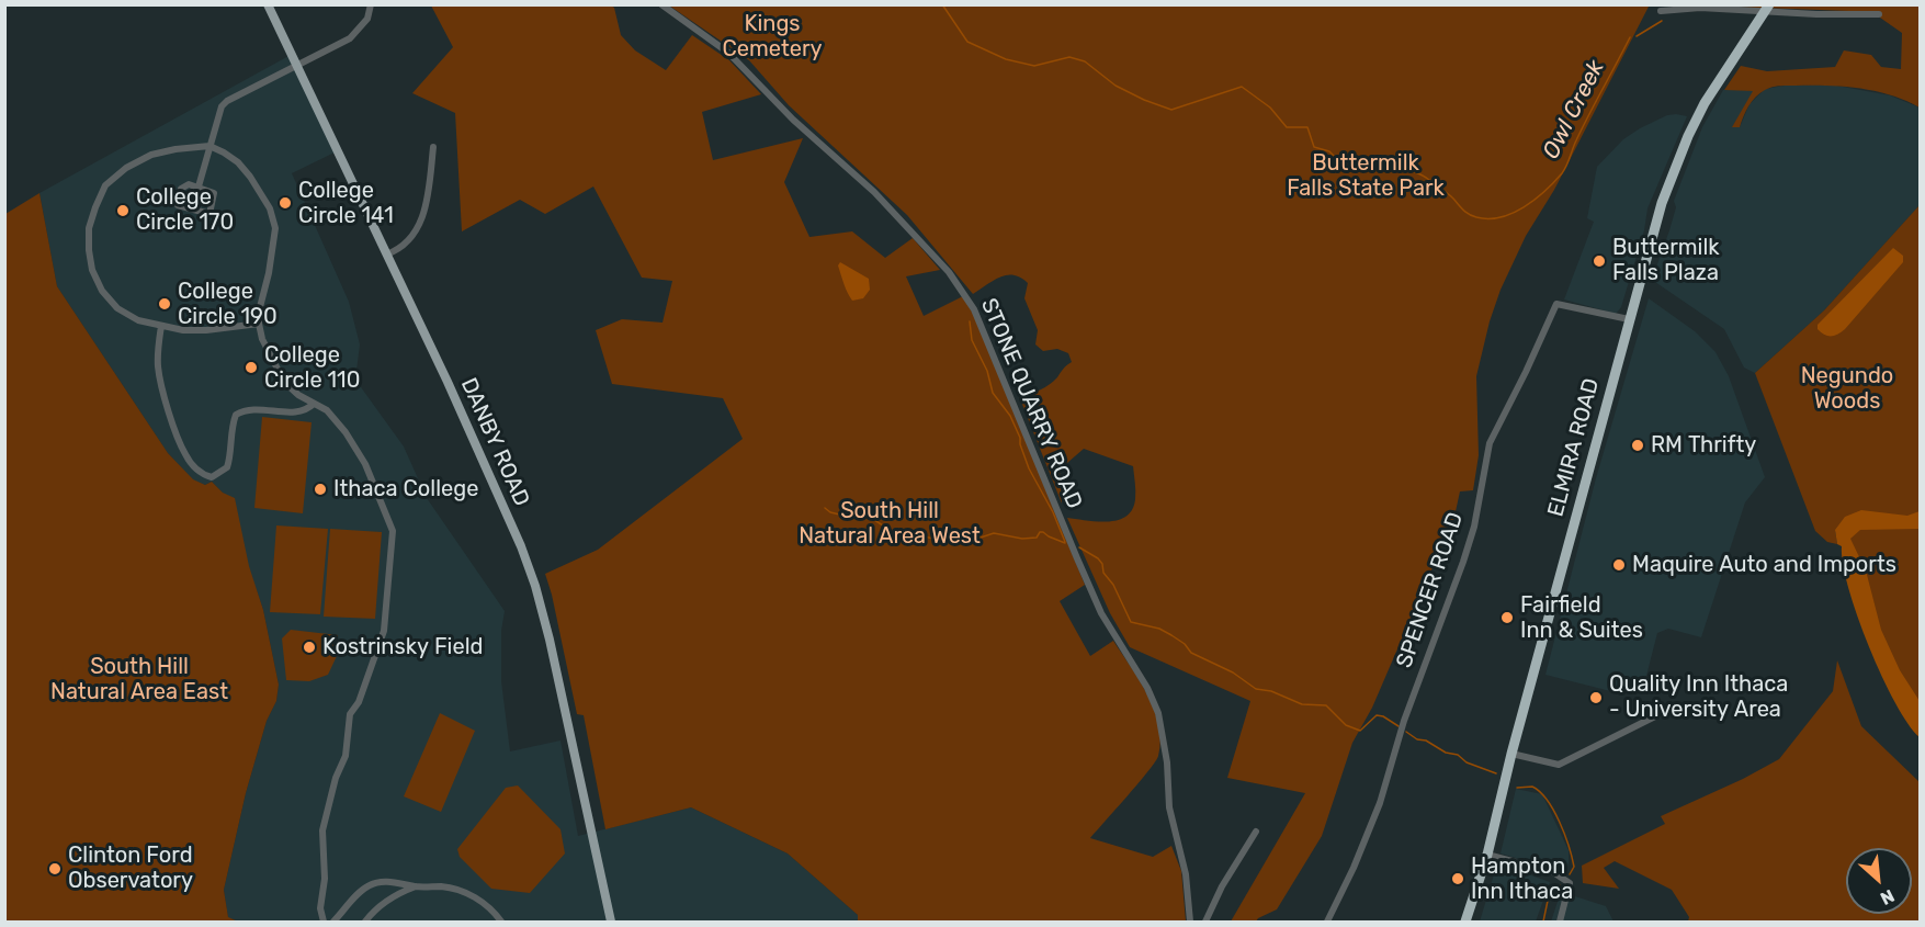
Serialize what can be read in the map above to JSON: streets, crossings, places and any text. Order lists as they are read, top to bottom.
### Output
{
  "streets": {
    "highway": ["ELMIRA ROAD"],
    "main road": ["DANBY ROAD"],
    "street": ["STONE QUARRY ROAD", "SPENCER ROAD"]
  },
  "crossings": [
    ["ELMIRA ROAD", "SPENCER ROAD"]
  ],
  "water": ["Owl Creek"],
  "parks": [
    "Kings Cemetery",
    "Buttermilk Falls State Park",
    "Negundo Woods",
    "South Hill Natural Area West",
    "South Hill Natural Area East"
  ],
  "places": [
    "College Circle 141",
    "College Circle 170",
    "Buttermilk Falls Plaza",
    "College Circle 190",
    "College Circle 110",
    "RM Thrifty",
    "Ithaca College",
    "Maquire Auto and Imports",
    "Fairfield Inn & Suites",
    "Kostrinsky Field",
    "Quality Inn Ithaca - University Area",
    "Clinton Ford Observatory",
    "Hampton Inn Ithaca"
  ],
  "north": "bottom right"
}
